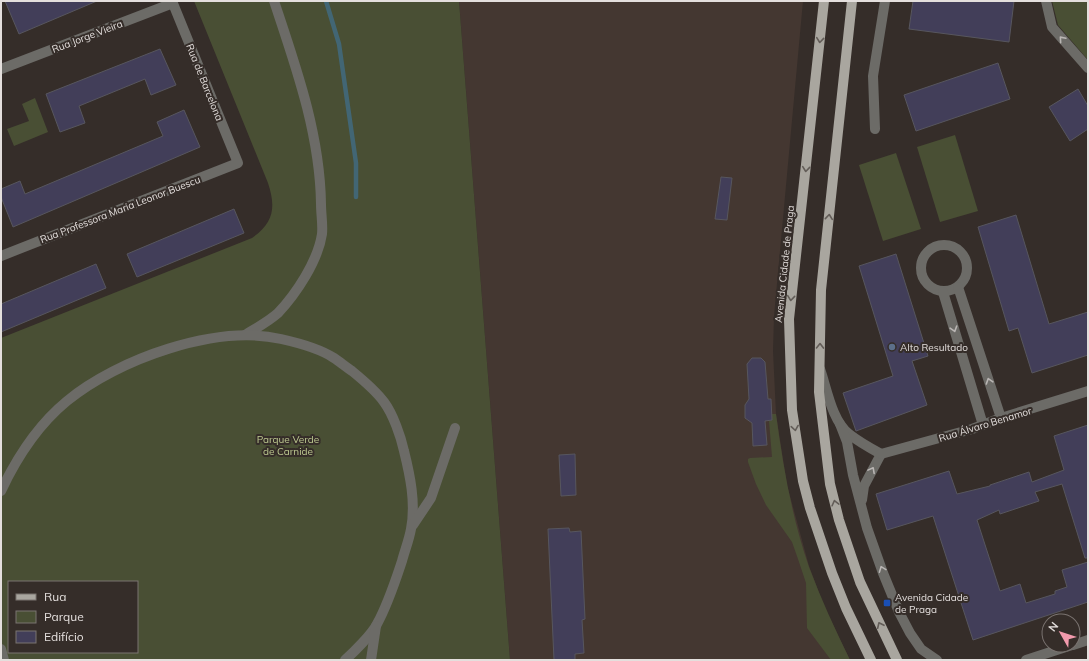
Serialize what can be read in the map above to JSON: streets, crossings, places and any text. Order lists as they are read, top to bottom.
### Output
{
  "streets": {
    "main road": ["Avenida Cidade de Praga"],
    "street": [
      "Rua Jorge Vieira",
      "Rua de Barcelona",
      "Rua Professora Maria Leonor Buescu",
      "Rua Álvaro Benamor"
    ]
  },
  "crossings": [
    ["Rua Jorge Vieira", "Rua de Barcelona"],
    ["Rua de Barcelona", "Rua Professora Maria Leonor Buescu"]
  ],
  "parks": ["Parque Verde de Carnide"],
  "places": {
    "other": ["Alto Resultado"],
    "transit": ["Avenida Cidade de Praga"]
  },
  "legend": ["Rua", "Parque", "Edifício"],
  "north": "top left"
}
